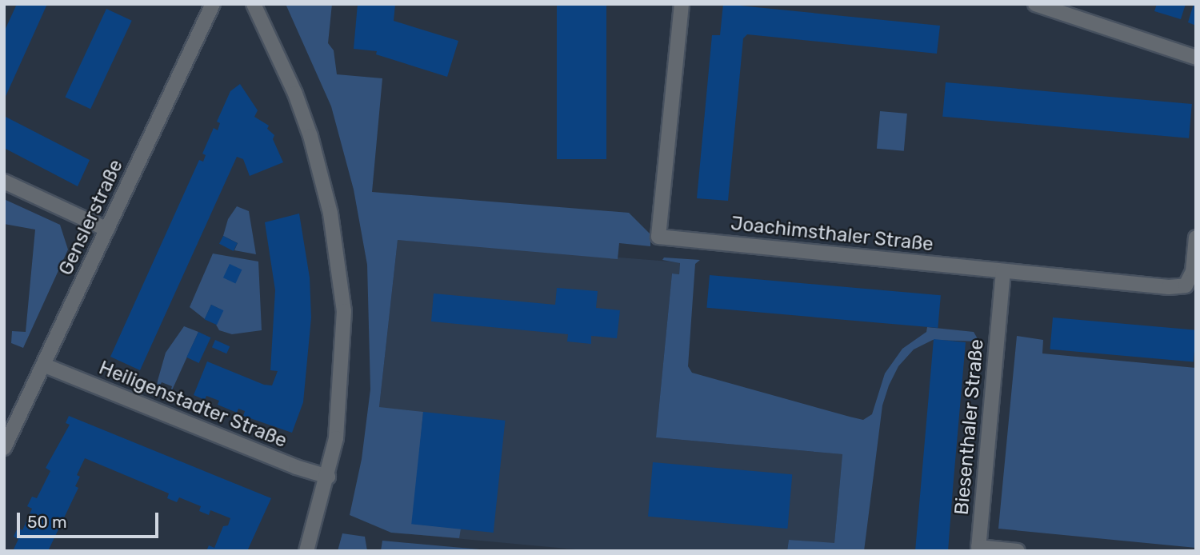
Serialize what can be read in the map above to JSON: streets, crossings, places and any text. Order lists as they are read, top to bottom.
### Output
{
  "streets": {
    "street": [
      "Genslerstraße",
      "Joachimsthaler Straße",
      "Heiligenstadter Straße",
      "Biesenthaler Straße"
    ]
  },
  "crossings": [
    ["Genslerstraße", "Heiligenstadter Straße"],
    ["Joachimsthaler Straße", "Biesenthaler Straße"]
  ],
  "scale_bar": "50 m"
}
